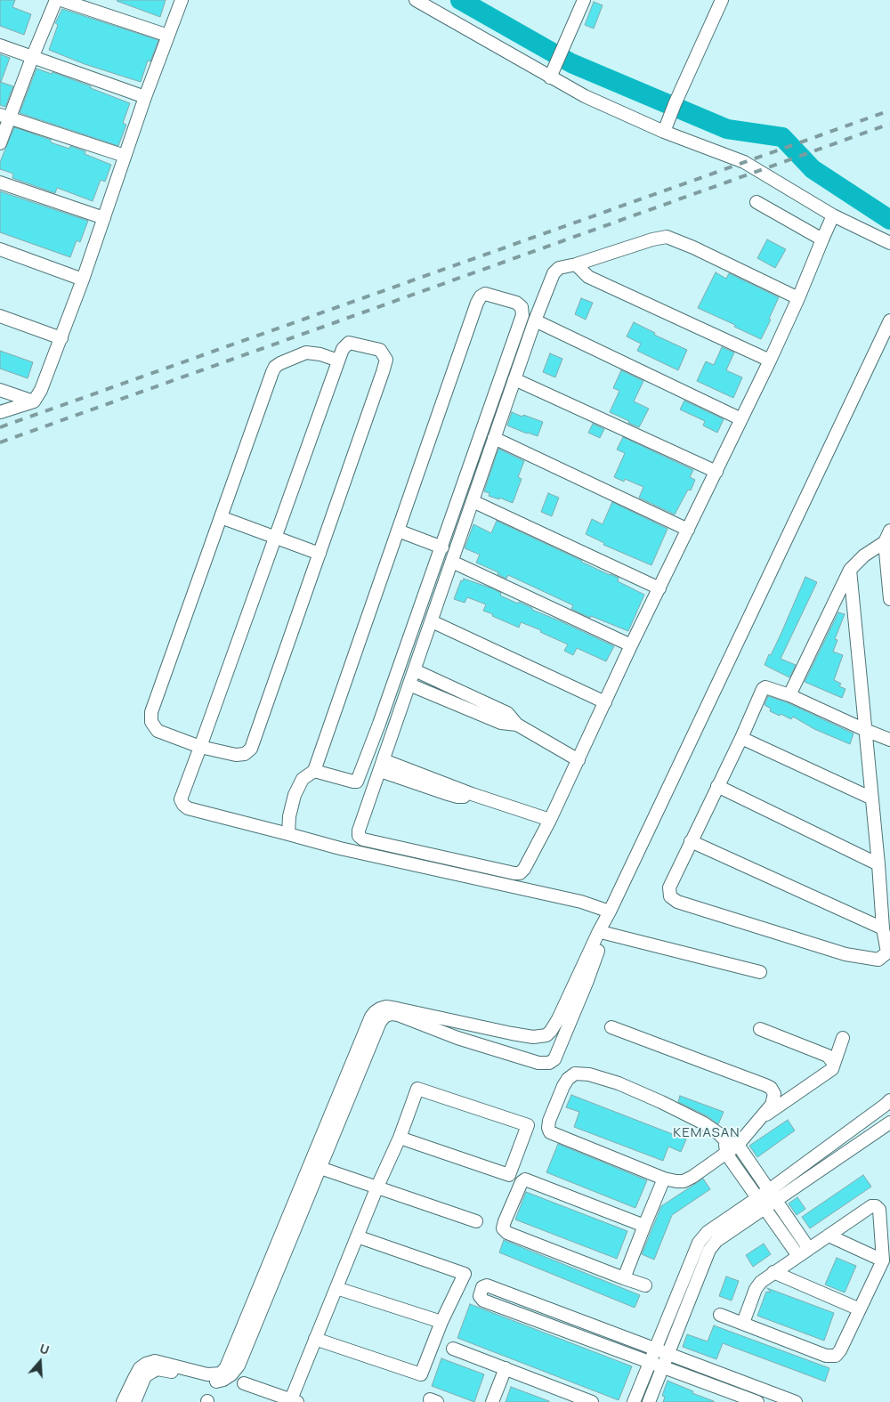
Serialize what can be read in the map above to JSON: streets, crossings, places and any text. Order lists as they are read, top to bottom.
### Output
{
  "districts": ["KEMASAN"],
  "north": "top"
}
